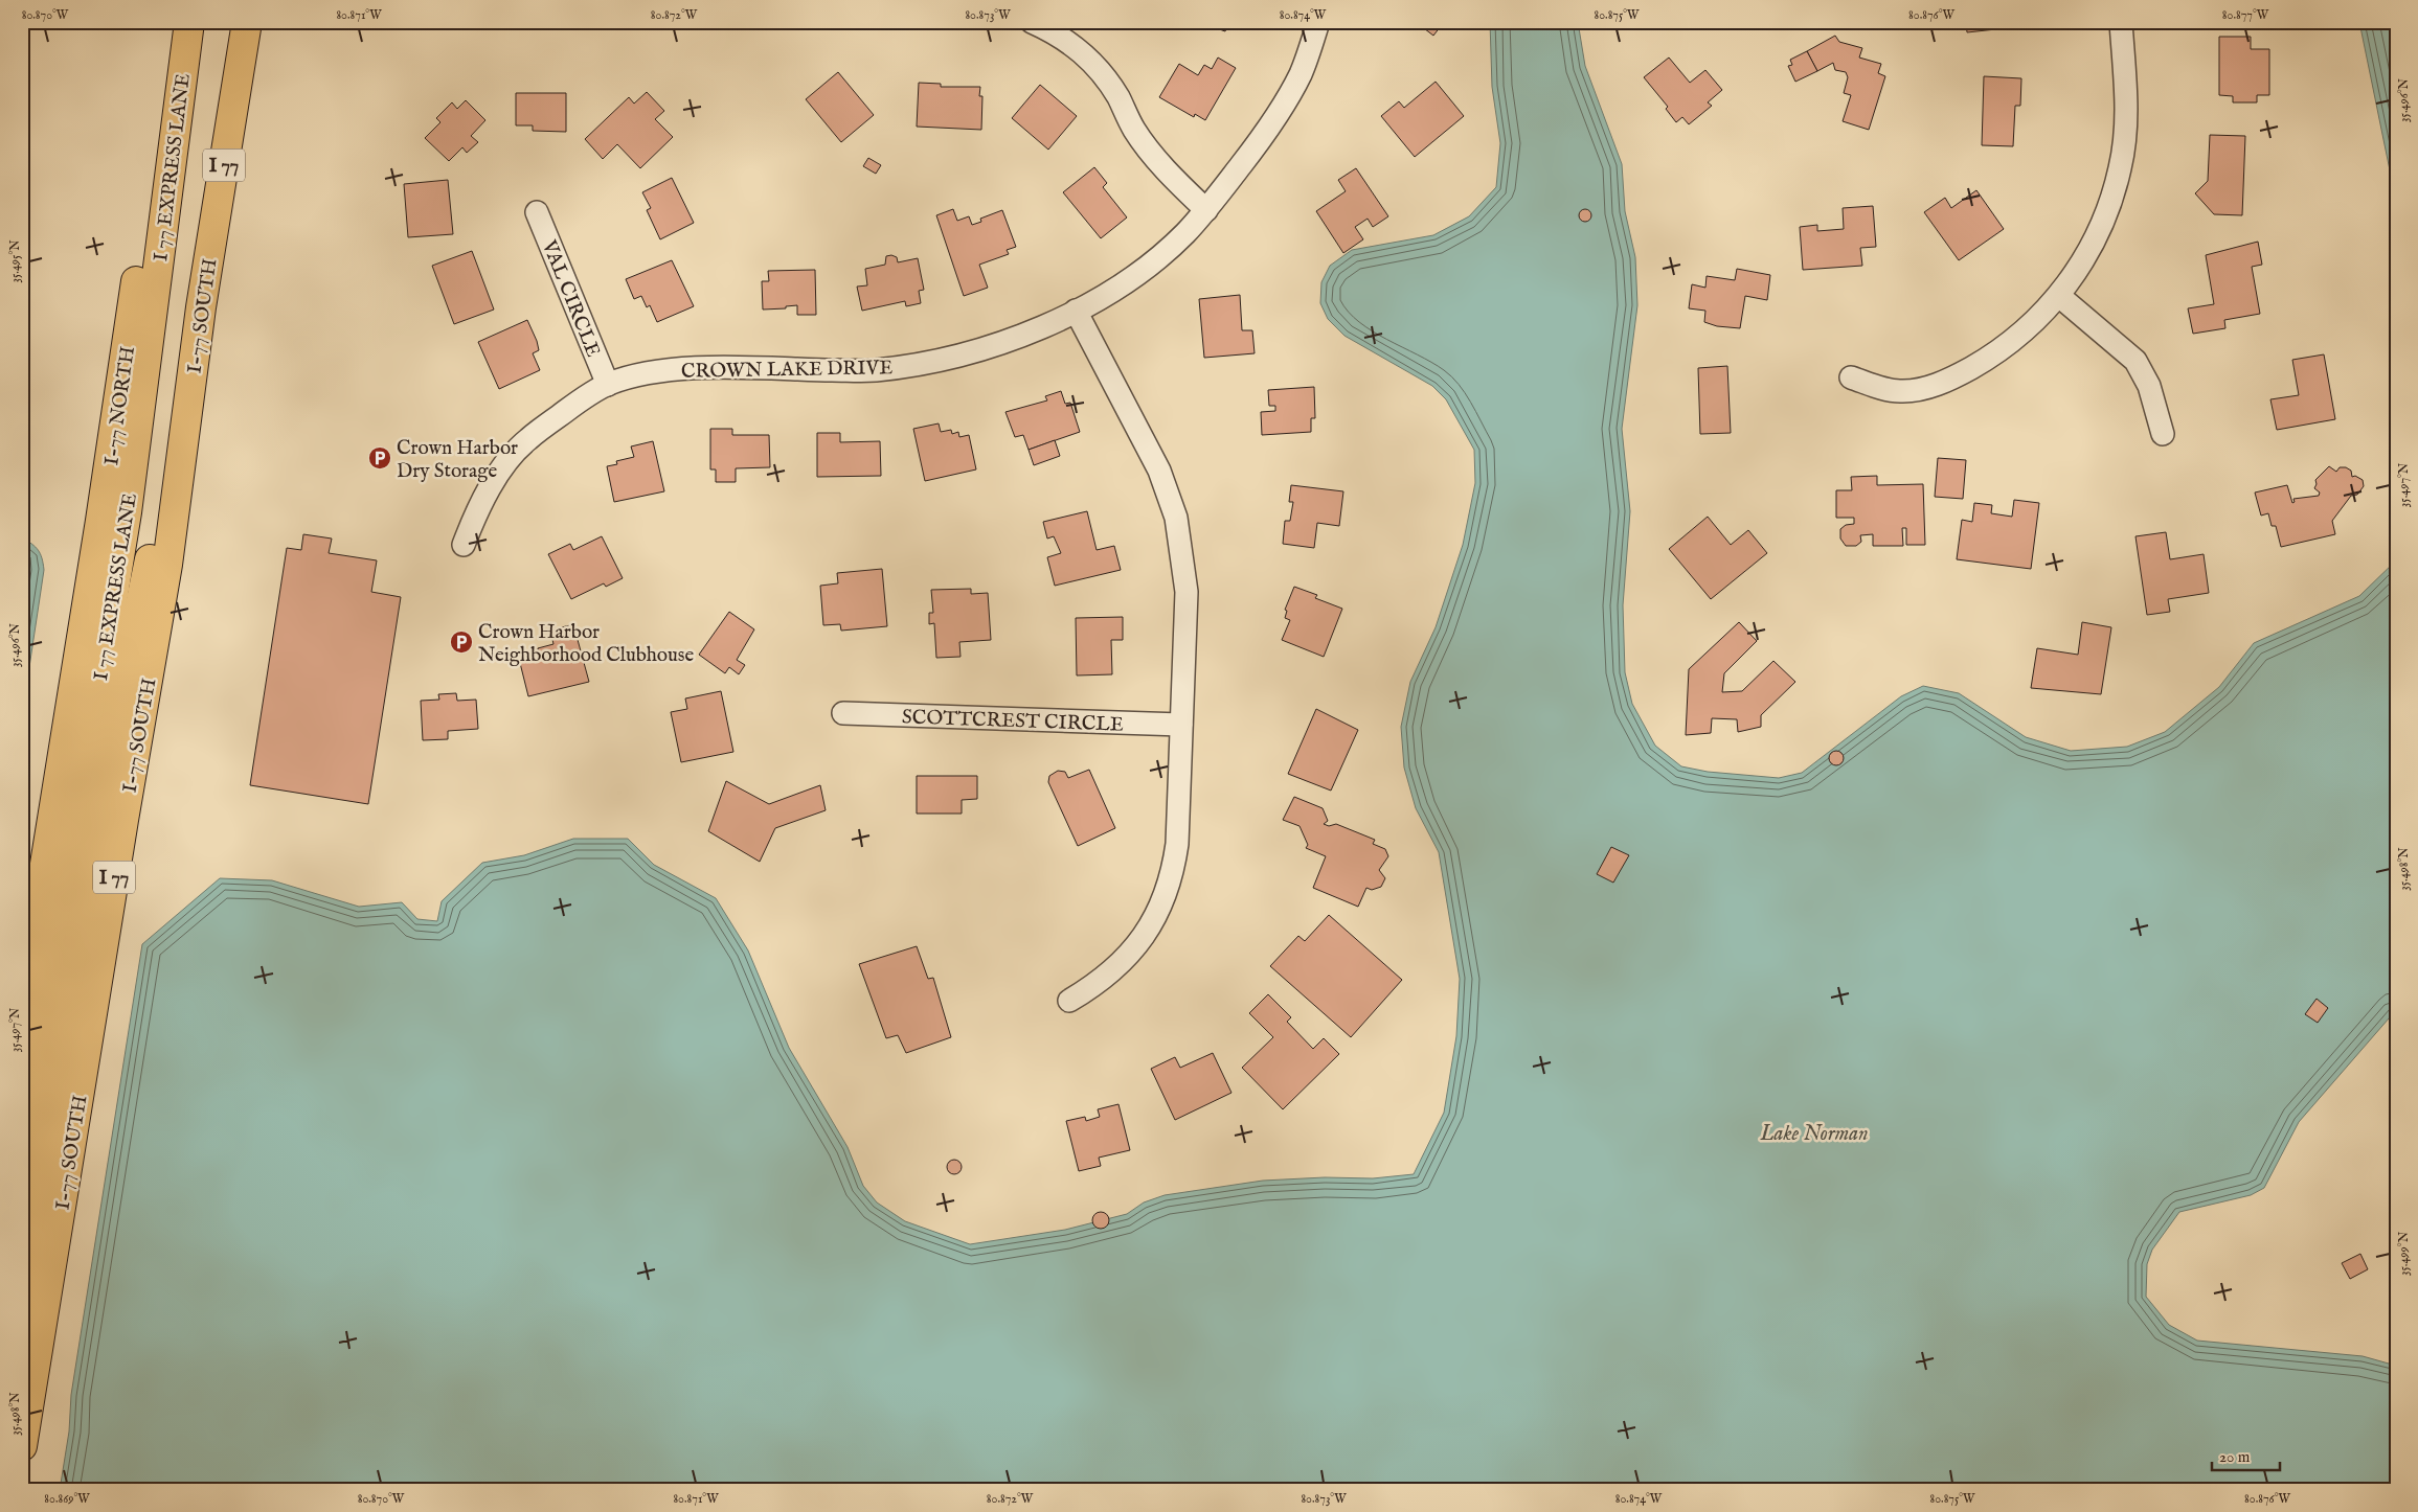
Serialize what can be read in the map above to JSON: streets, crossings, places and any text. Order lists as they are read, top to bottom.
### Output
{
  "streets": {
    "highway": [
      "I 77",
      "I 77 EXPRESS LANE",
      "I-77 SOUTH",
      "I-77 NORTH"
    ],
    "street": ["VAL CIRCLE", "CROWN LAKE DRIVE", "SCOTTCREST CIRCLE"]
  },
  "crossings": [
    ["I 77 EXPRESS LANE", "I-77 SOUTH"],
    ["VAL CIRCLE", "CROWN LAKE DRIVE"]
  ],
  "water": ["Lake Norman"],
  "places": {
    "parking": ["Crown Harbor Dry Storage", "Crown Harbor Neighborhood Clubhouse"]
  },
  "scale_bar": "20 m",
  "coordinates": [
    "80.870°W",
    "80.871°W",
    "80.872°W",
    "80.873°W",
    "80.874°W",
    "80.875°W",
    "80.876°W",
    "80.877°W",
    "35.496°N",
    "35.495°N",
    "35.497°N",
    "35.498°N",
    "35.499°N",
    "80.869°W"
  ]
}
